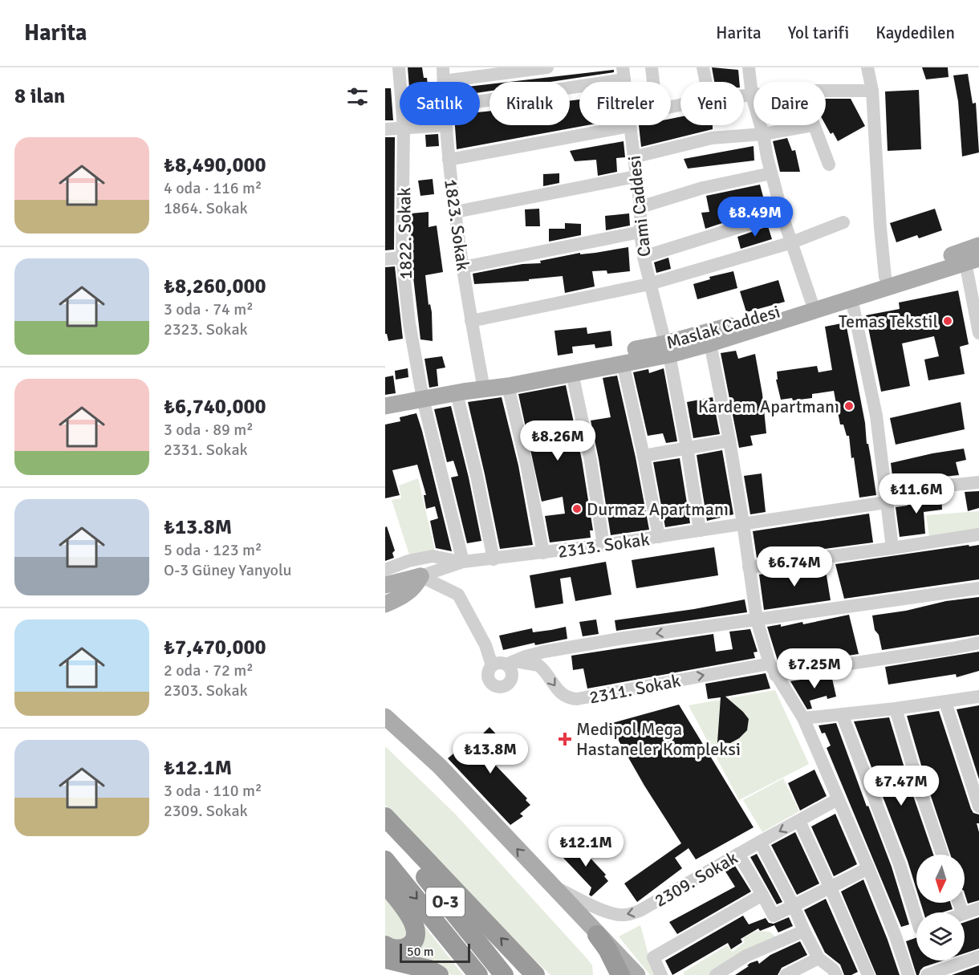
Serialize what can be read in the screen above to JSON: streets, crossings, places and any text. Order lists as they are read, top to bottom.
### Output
{
  "streets": {
    "highway": ["O-3"],
    "main road": ["Maslak Caddesi"],
    "street": [
      "Cami Caddesi",
      "1823. Sokak",
      "1822. Sokak",
      "2313. Sokak",
      "2311. Sokak",
      "2309. Sokak"
    ]
  },
  "crossings": [
    ["Cami Caddesi", "Maslak Caddesi"],
    ["Cami Caddesi", "2313. Sokak"],
    ["1823. Sokak", "Maslak Caddesi"],
    ["1822. Sokak", "Maslak Caddesi"],
    ["1822. Sokak", "2313. Sokak"]
  ],
  "places": {
    "other": ["Temas Tekstil", "Kardem Apartmanı", "Durmaz Apartmanı"],
    "health": ["Medipol Mega Hastaneler Kompleksi"]
  },
  "scale_bar": "50 m",
  "north": "bottom",
  "page": {
    "header": "Harita",
    "nav": ["Harita", "Yol tarifi", "Kaydedilen"],
    "heading": "8 ilan",
    "chip": [
      "Satılık",
      "Kiralık",
      "Filtreler",
      "Yeni",
      "Daire"
    ],
    "list": [
      {
        "name": "₺8,490,000",
        "note": "4 oda · 116 m² · 1864. Sokak"
      },
      {
        "name": "₺8,260,000",
        "note": "3 oda · 74 m² · 2323. Sokak"
      },
      {
        "name": "₺6,740,000",
        "note": "3 oda · 89 m² · 2331. Sokak"
      },
      {
        "name": "₺13.8M",
        "note": "5 oda · 123 m² · O-3 Güney Yanyolu"
      },
      {
        "name": "₺7,470,000",
        "note": "2 oda · 72 m² · 2303. Sokak"
      },
      {
        "name": "₺12.1M",
        "note": "3 oda · 110 m² · 2309. Sokak"
      }
    ],
    "price": [
      "₺8.49M",
      "₺8.26M",
      "₺11.6M",
      "₺6.74M",
      "₺7.25M",
      "₺13.8M",
      "₺7.47M",
      "₺12.1M"
    ],
    "scale": "50 m"
  }
}
